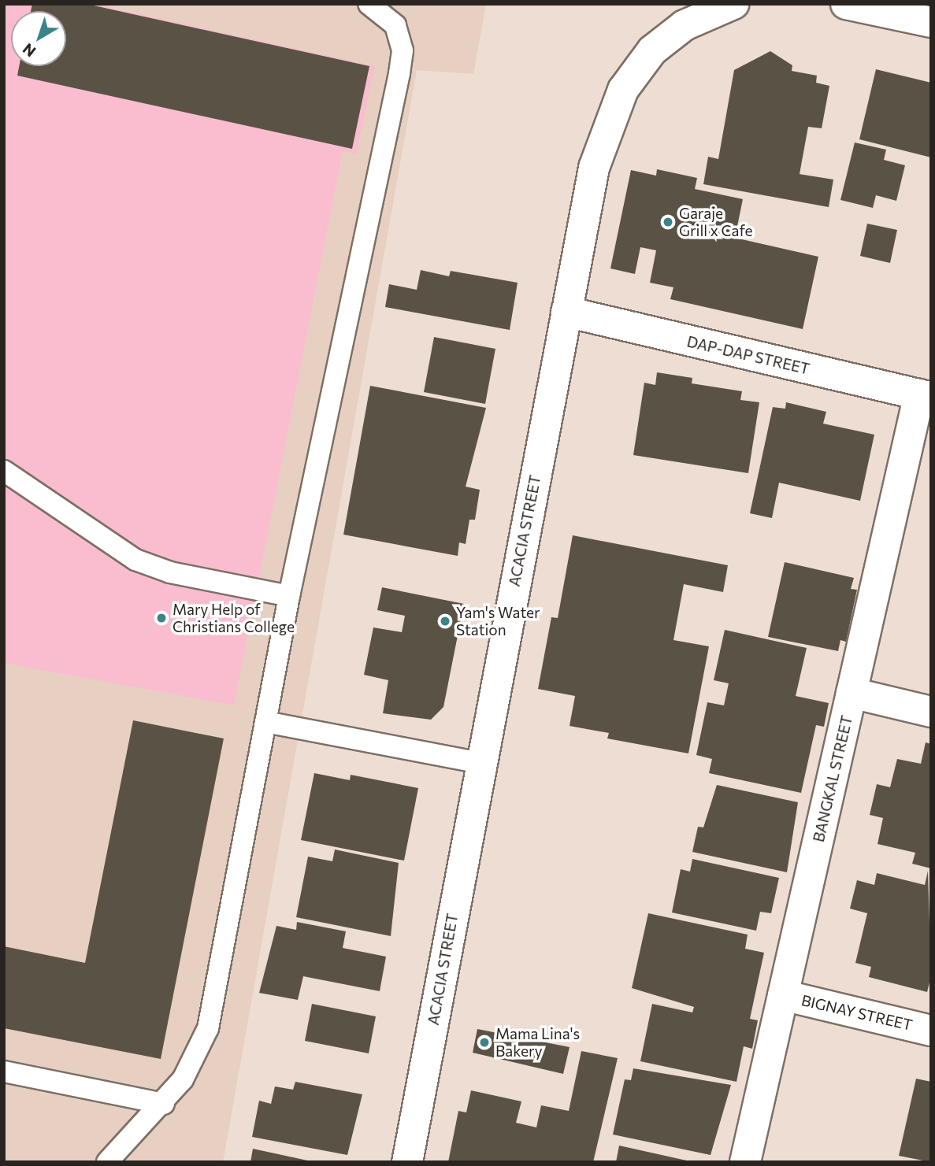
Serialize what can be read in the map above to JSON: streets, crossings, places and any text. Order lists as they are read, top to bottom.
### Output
{
  "streets": {
    "street": [
      "DAP-DAP STREET",
      "ACACIA STREET",
      "BANGKAL STREET",
      "BIGNAY STREET"
    ]
  },
  "crossings": [
    ["DAP-DAP STREET", "ACACIA STREET"],
    ["DAP-DAP STREET", "BANGKAL STREET"],
    ["BANGKAL STREET", "BIGNAY STREET"]
  ],
  "places": [
    "Garaje Grill x Cafe",
    "Mary Help of Christians College",
    "Yam's Water Station",
    "Mama Lina's Bakery"
  ],
  "north": "bottom left"
}
